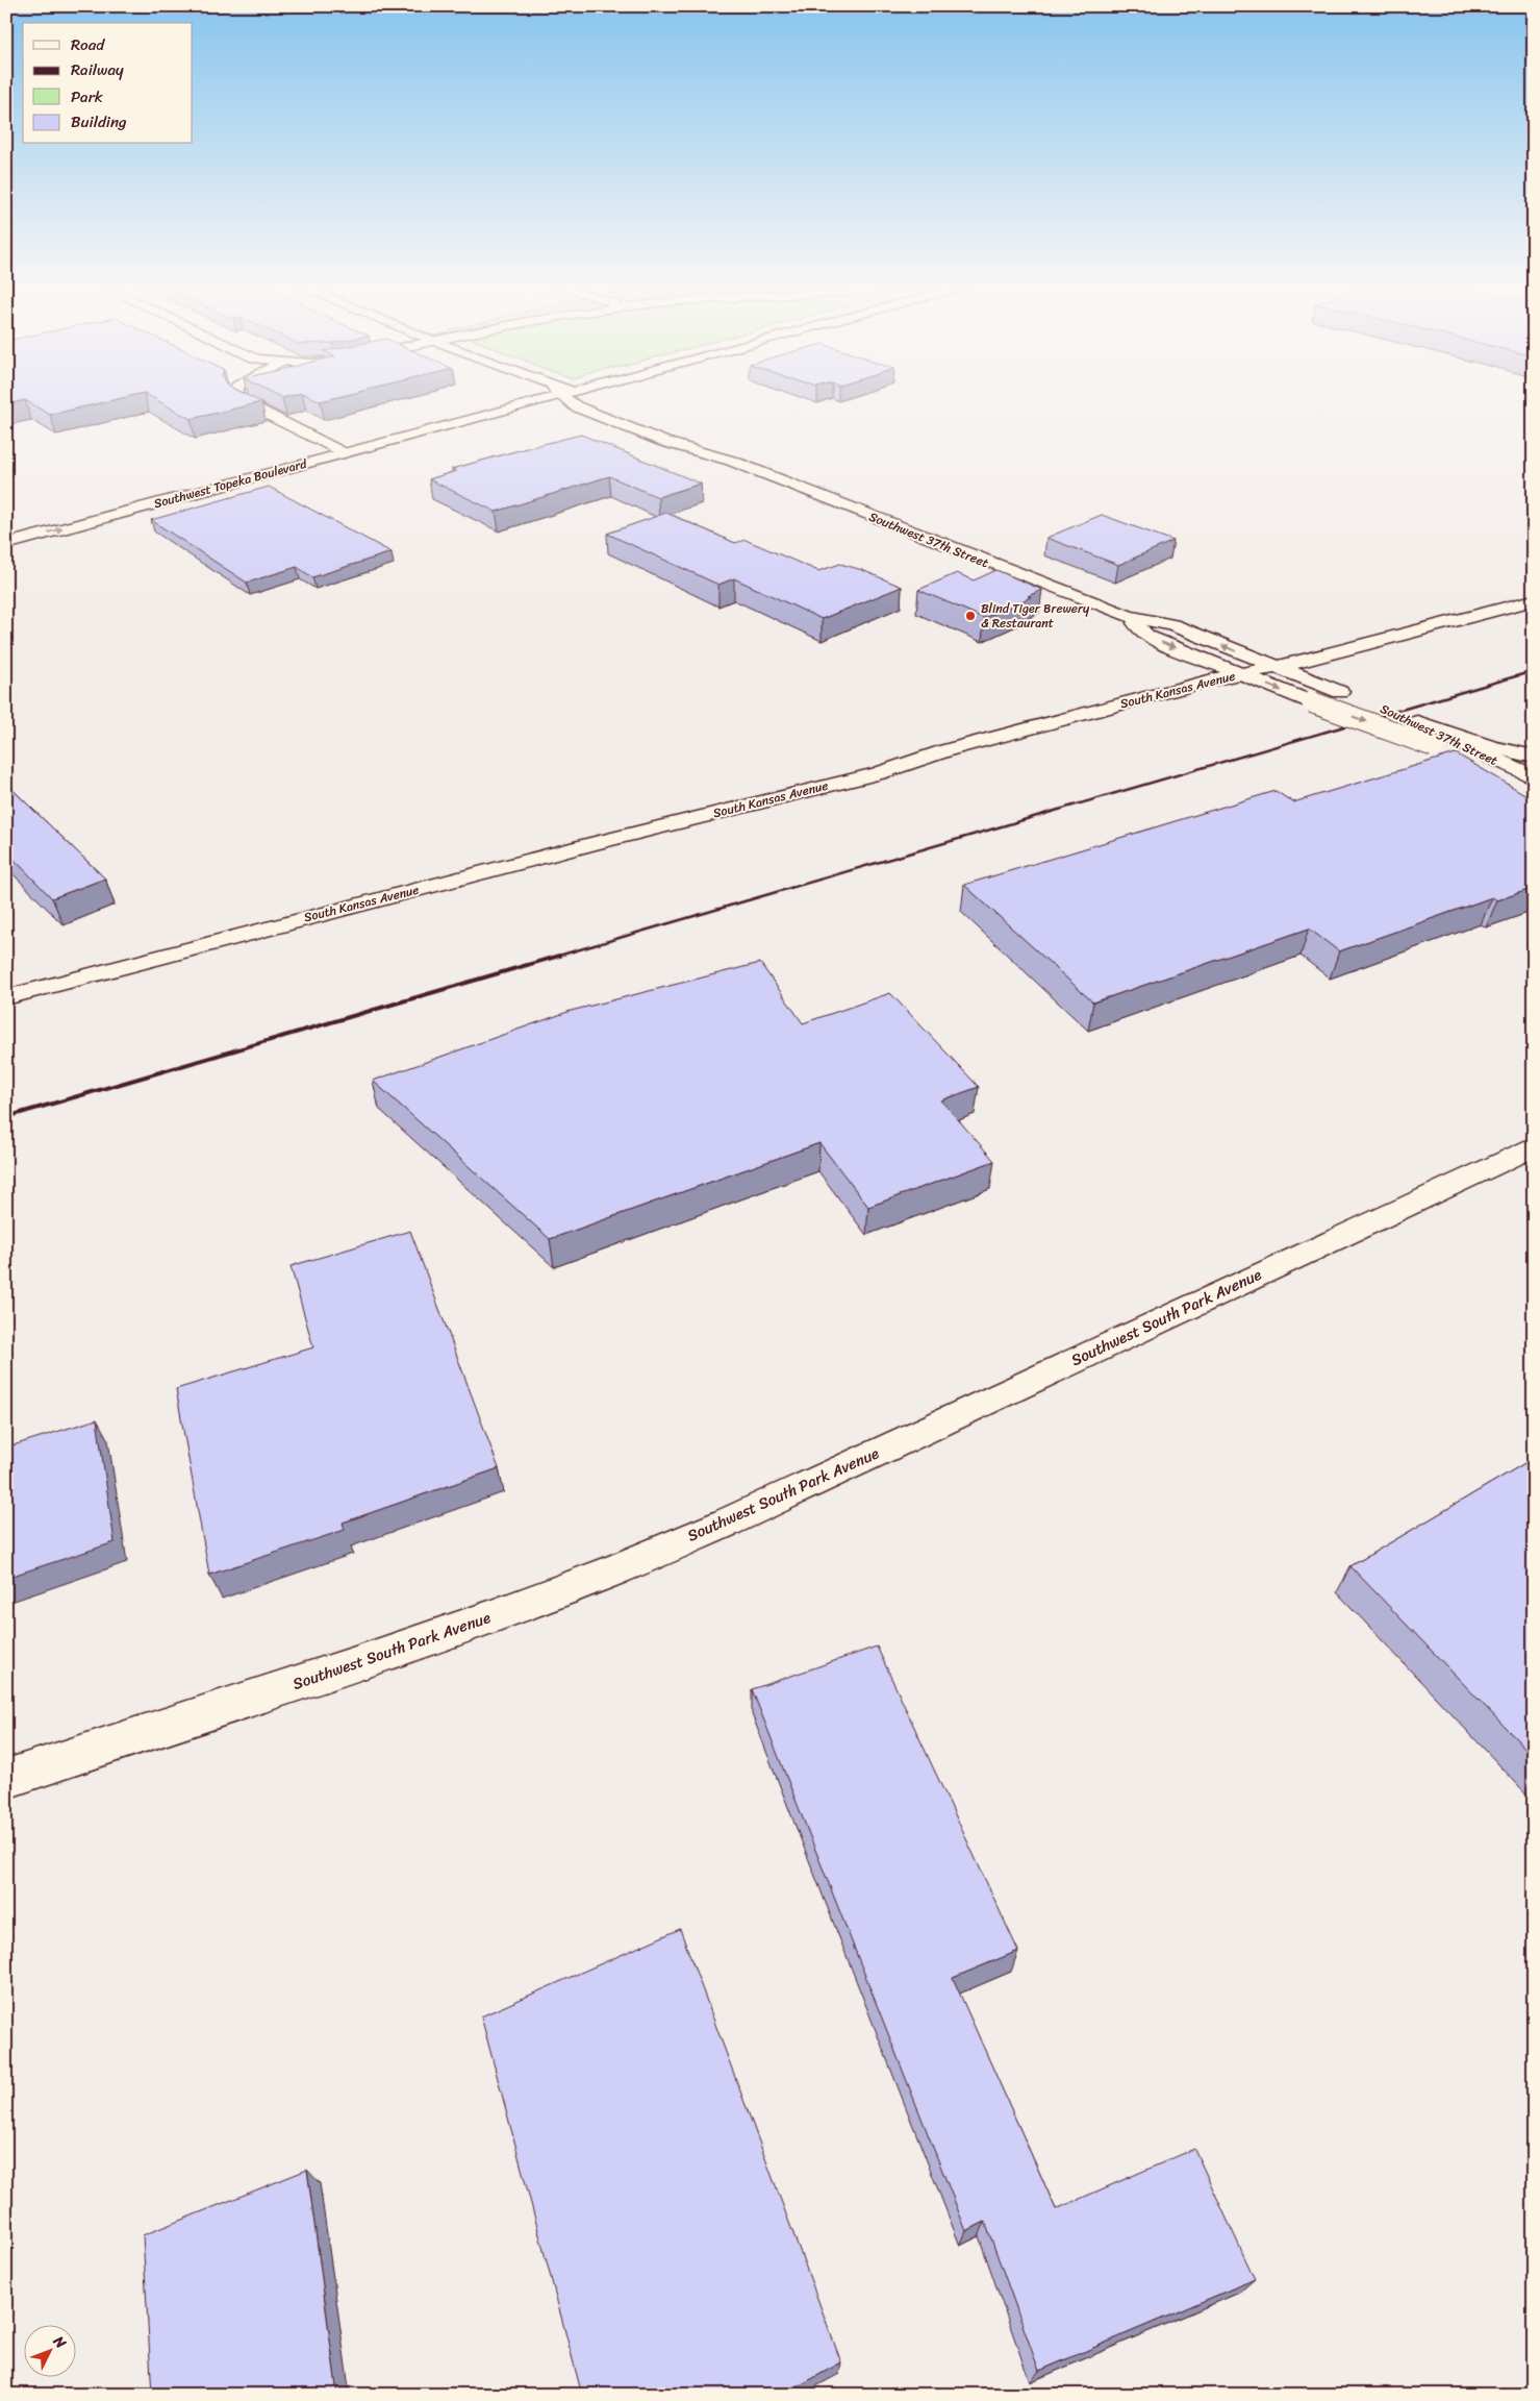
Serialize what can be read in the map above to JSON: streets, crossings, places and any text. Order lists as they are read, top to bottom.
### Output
{
  "streets": {
    "main road": [
      "Southwest Topeka Boulevard",
      "Southwest 37th Street",
      "South Kansas Avenue",
      "Southwest South Park Avenue"
    ]
  },
  "crossings": [
    ["Southwest 37th Street", "South Kansas Avenue"]
  ],
  "places": ["Blind Tiger Brewery & Restaurant"],
  "legend": [
    "Road",
    "Railway",
    "Park",
    "Building"
  ],
  "north": "top right"
}
